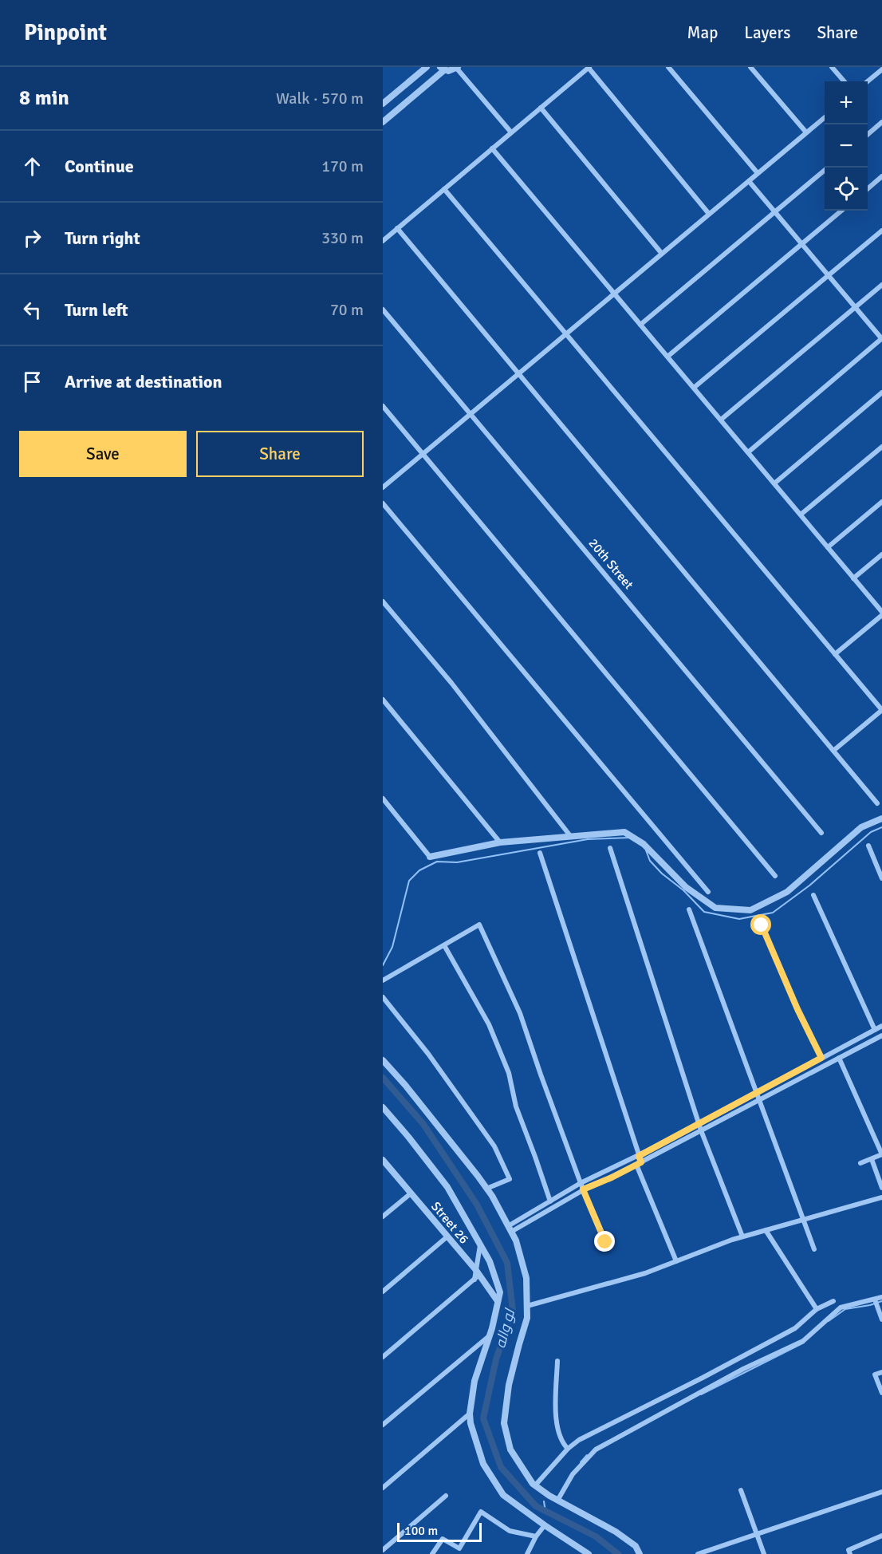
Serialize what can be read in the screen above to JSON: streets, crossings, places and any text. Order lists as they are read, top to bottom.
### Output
{
  "streets": {
    "street": ["20th Street", "Street 26"]
  },
  "water": ["لو واله"],
  "scale_bar": "100 m",
  "page": {
    "header": "Pinpoint",
    "nav": ["Map", "Layers", "Share"],
    "heading": ["8 min", "Walk · 570 m"],
    "map_buttons": ["+", "−"],
    "list": [
      ["Continue", "170 m"],
      ["Turn right", "330 m"],
      ["Turn left", "70 m"],
      "Arrive at destination"
    ],
    "buttons": ["Save", "Share"],
    "scale": "100 m"
  }
}
